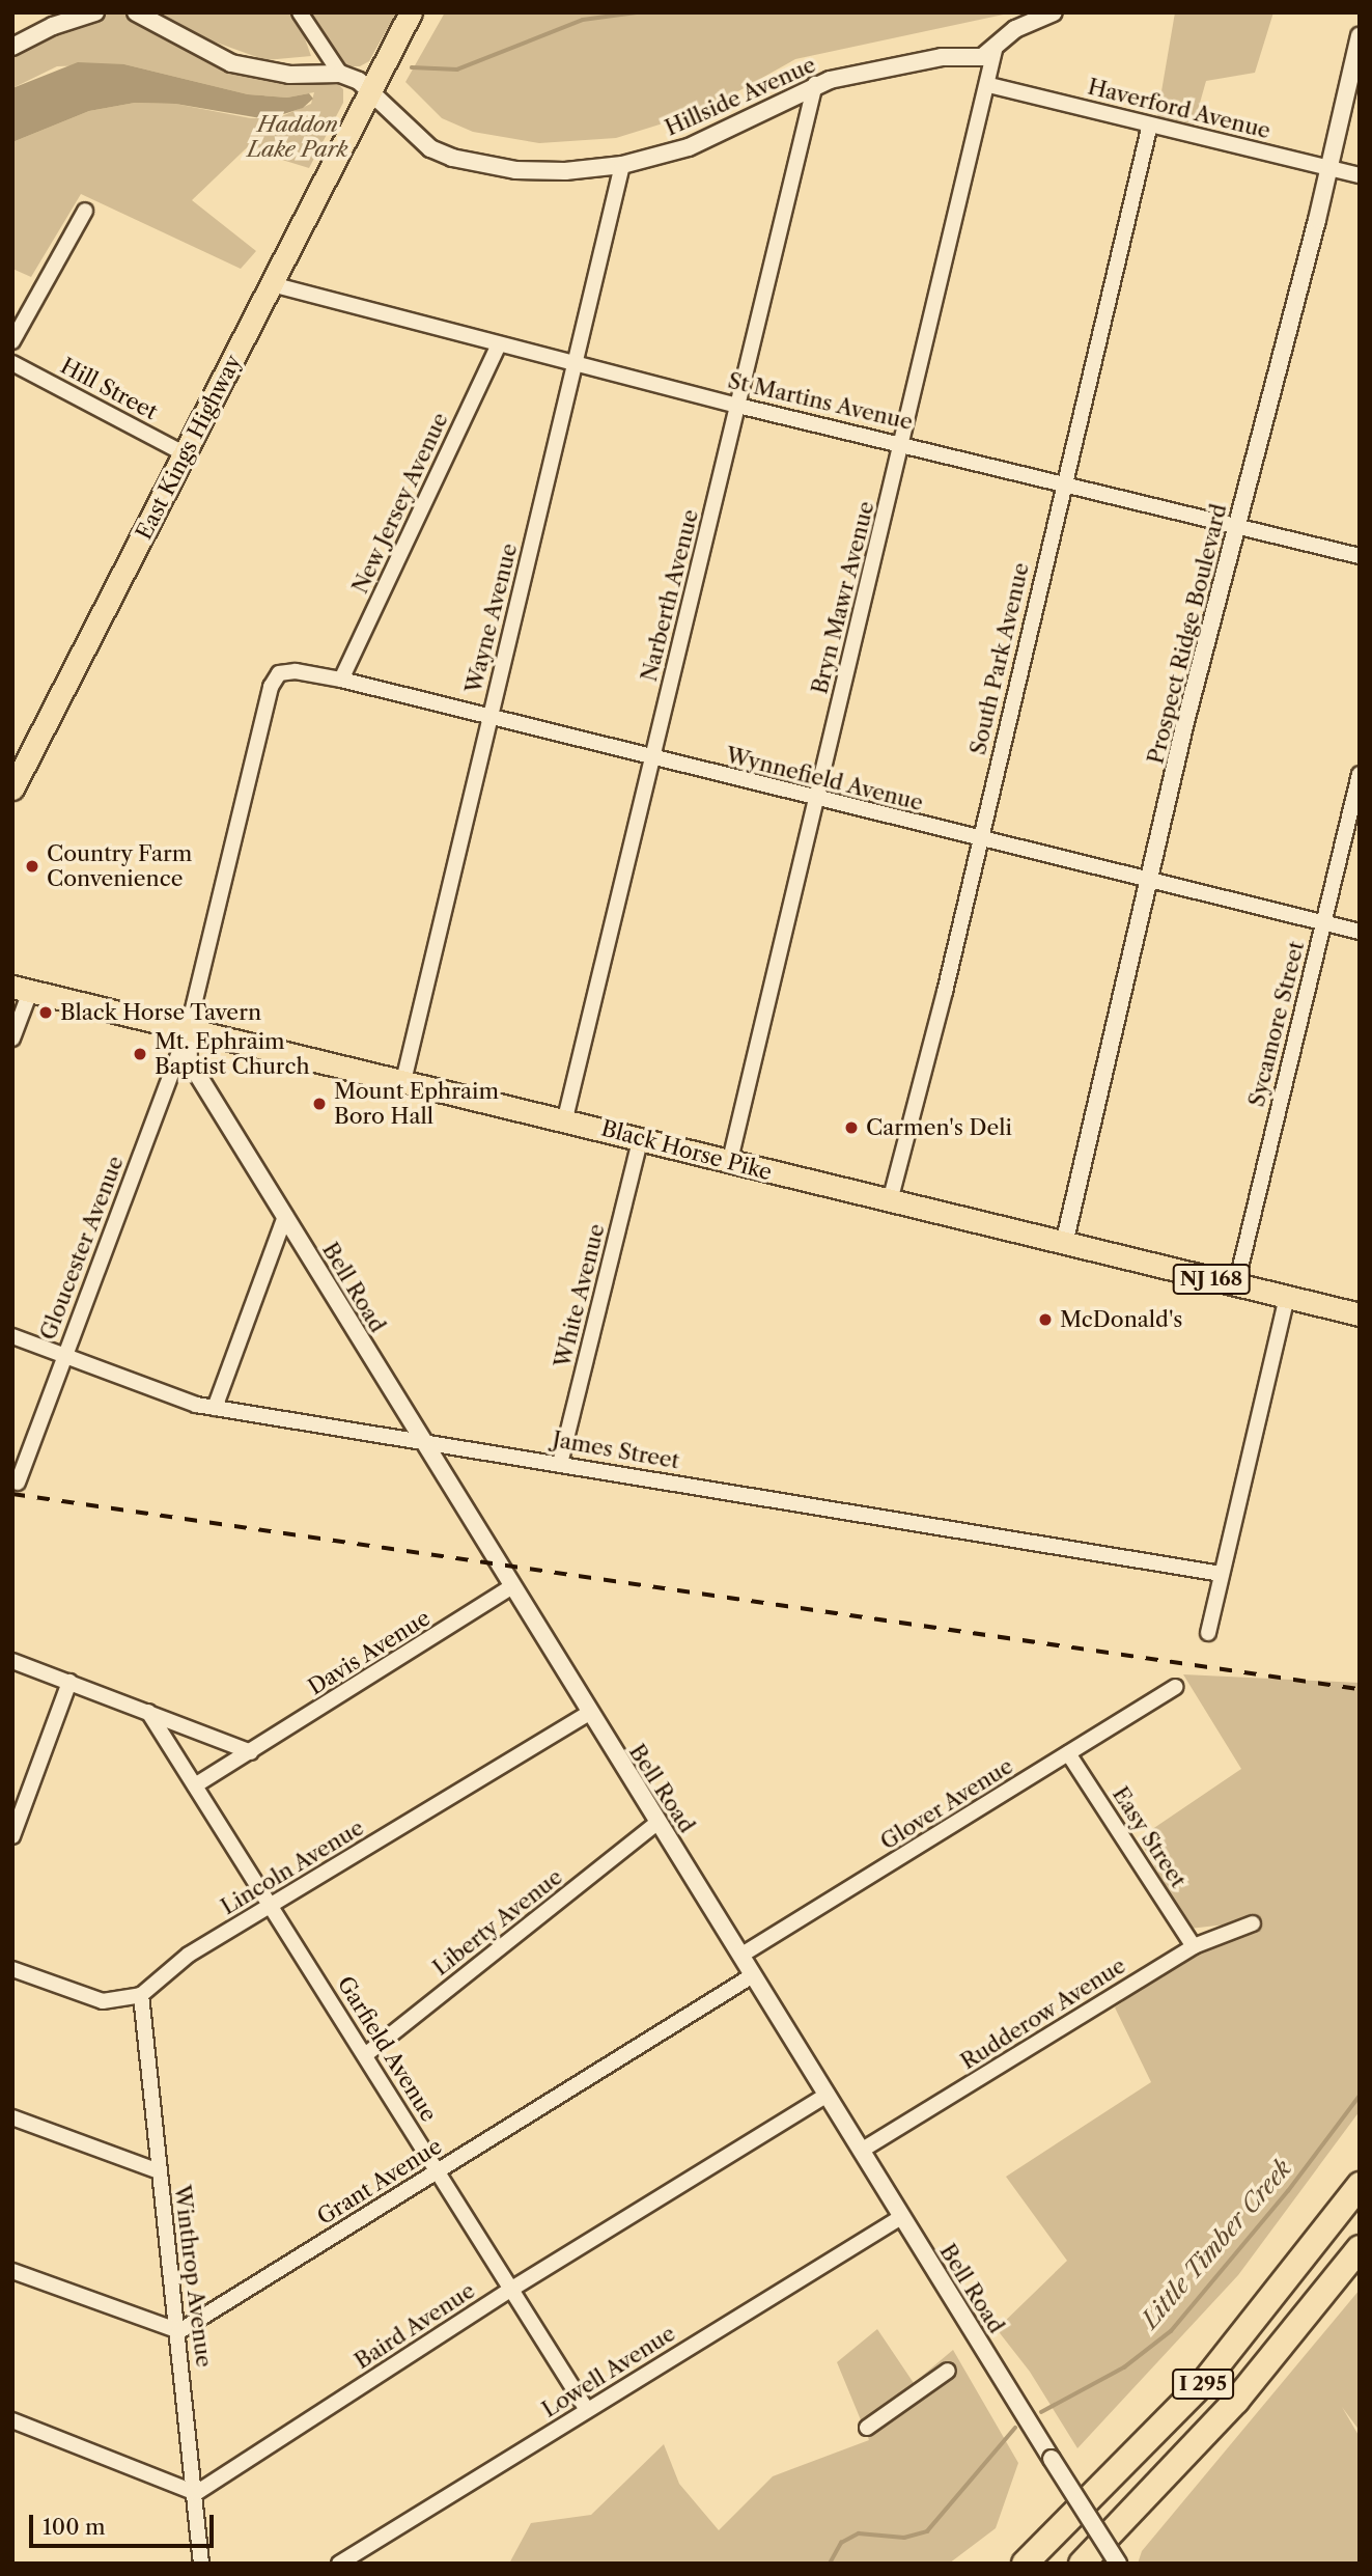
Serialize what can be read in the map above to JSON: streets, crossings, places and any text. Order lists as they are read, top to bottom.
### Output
{
  "streets": {
    "highway": ["I 295"],
    "main road": ["East Kings Highway", "Black Horse Pike", "NJ 168"],
    "street": [
      "Hillside Avenue",
      "Haverford Avenue",
      "Hill Street",
      "St Martins Avenue",
      "New Jersey Avenue",
      "Narberth Avenue",
      "Bryn Mawr Avenue",
      "Wayne Avenue",
      "Prospect Ridge Boulevard",
      "South Park Avenue",
      "Wynnefield Avenue",
      "Sycamore Street",
      "Gloucester Avenue",
      "Bell Road",
      "White Avenue",
      "James Street",
      "Davis Avenue",
      "Glover Avenue",
      "Easy Street",
      "Lincoln Avenue",
      "Liberty Avenue",
      "Rudderow Avenue",
      "Garfield Avenue",
      "Grant Avenue",
      "Winthrop Avenue",
      "Baird Avenue",
      "Lowell Avenue"
    ]
  },
  "crossings": [
    ["Hillside Avenue", "East Kings Highway"],
    ["Hillside Avenue", "Narberth Avenue"],
    ["Hillside Avenue", "Bryn Mawr Avenue"],
    ["Hillside Avenue", "Wayne Avenue"],
    ["Haverford Avenue", "Bryn Mawr Avenue"],
    ["Haverford Avenue", "Prospect Ridge Boulevard"],
    ["Haverford Avenue", "South Park Avenue"],
    ["Hill Street", "East Kings Highway"],
    ["St Martins Avenue", "East Kings Highway"],
    ["St Martins Avenue", "New Jersey Avenue"],
    ["St Martins Avenue", "Narberth Avenue"],
    ["St Martins Avenue", "Bryn Mawr Avenue"],
    ["St Martins Avenue", "Wayne Avenue"],
    ["St Martins Avenue", "Prospect Ridge Boulevard"],
    ["St Martins Avenue", "South Park Avenue"],
    ["New Jersey Avenue", "Wynnefield Avenue"],
    ["Narberth Avenue", "Wynnefield Avenue"],
    ["Narberth Avenue", "Black Horse Pike"],
    ["Bryn Mawr Avenue", "Wynnefield Avenue"],
    ["Bryn Mawr Avenue", "Black Horse Pike"],
    ["Wayne Avenue", "Wynnefield Avenue"],
    ["Wayne Avenue", "Black Horse Pike"],
    ["Prospect Ridge Boulevard", "Wynnefield Avenue"],
    ["Prospect Ridge Boulevard", "Black Horse Pike"],
    ["South Park Avenue", "Wynnefield Avenue"],
    ["South Park Avenue", "Black Horse Pike"],
    ["Wynnefield Avenue", "Sycamore Street"],
    ["Wynnefield Avenue", "Black Horse Pike"],
    ["Wynnefield Avenue", "Gloucester Avenue"],
    ["Wynnefield Avenue", "Bell Road"],
    ["Sycamore Street", "Black Horse Pike"],
    ["Black Horse Pike", "Gloucester Avenue"],
    ["Black Horse Pike", "Bell Road"],
    ["Black Horse Pike", "White Avenue"],
    ["Gloucester Avenue", "Bell Road"],
    ["Gloucester Avenue", "James Street"],
    ["Bell Road", "James Street"],
    ["Bell Road", "Davis Avenue"],
    ["Bell Road", "Glover Avenue"],
    ["Bell Road", "Lincoln Avenue"],
    ["Bell Road", "Liberty Avenue"],
    ["Bell Road", "Rudderow Avenue"],
    ["Bell Road", "Grant Avenue"],
    ["Bell Road", "Baird Avenue"],
    ["Bell Road", "Lowell Avenue"],
    ["White Avenue", "James Street"],
    ["Davis Avenue", "Garfield Avenue"],
    ["Glover Avenue", "Easy Street"],
    ["Easy Street", "Rudderow Avenue"],
    ["Lincoln Avenue", "Garfield Avenue"],
    ["Lincoln Avenue", "Winthrop Avenue"],
    ["Liberty Avenue", "Garfield Avenue"],
    ["Garfield Avenue", "Grant Avenue"],
    ["Garfield Avenue", "Baird Avenue"],
    ["Garfield Avenue", "Lowell Avenue"],
    ["Grant Avenue", "Winthrop Avenue"],
    ["Winthrop Avenue", "Baird Avenue"]
  ],
  "water": ["Little Timber Creek"],
  "parks": ["Haddon Lake Park"],
  "places": [
    "Country Farm Convenience",
    "Black Horse Tavern",
    "Mt. Ephraim Baptist Church",
    "Mount Ephraim Boro Hall",
    "Carmen's Deli",
    "McDonald's"
  ],
  "scale_bar": "100 m"
}
